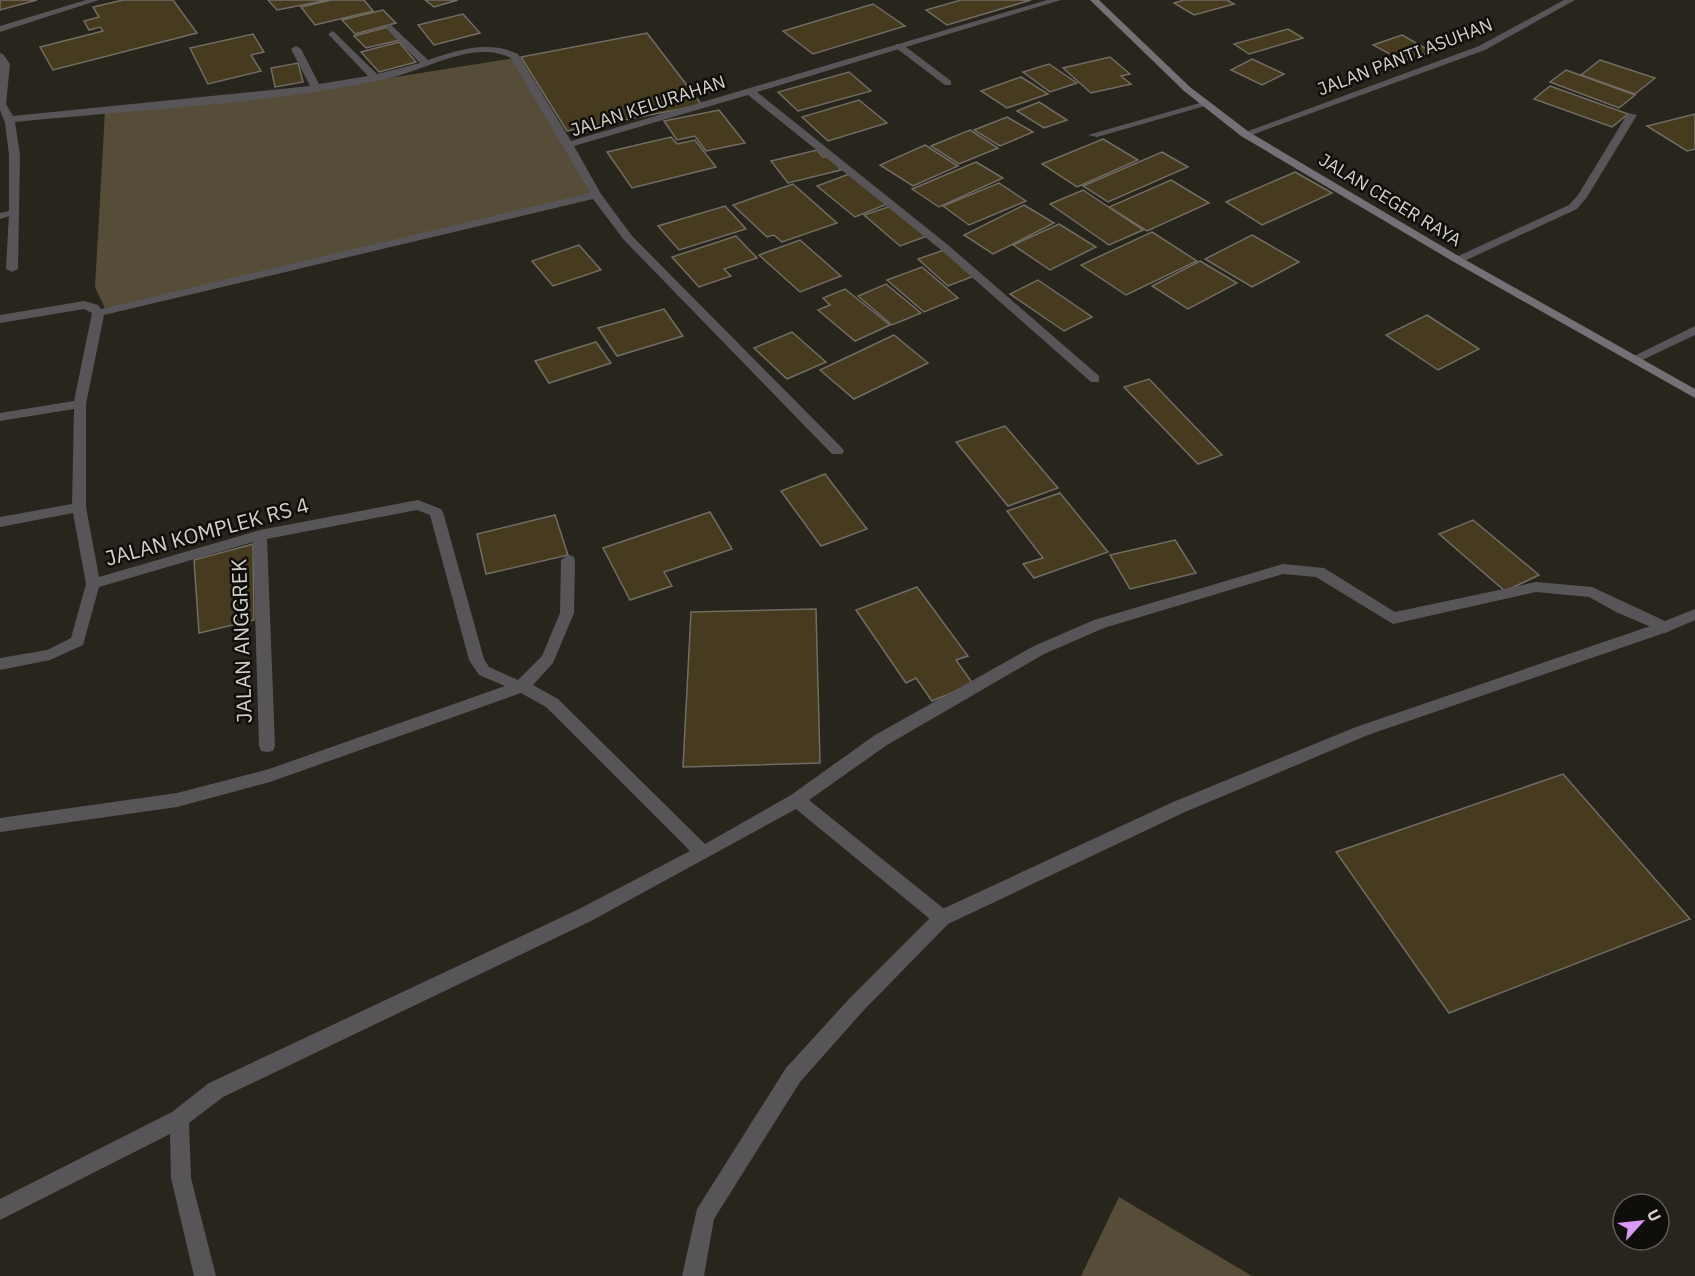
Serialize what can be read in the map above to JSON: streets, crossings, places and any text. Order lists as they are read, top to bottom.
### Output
{
  "streets": {
    "main road": ["JALAN CEGER RAYA"],
    "street": [
      "JALAN PANTI ASUHAN",
      "JALAN KELURAHAN",
      "JALAN KOMPLEK RS 4",
      "JALAN ANGGREK"
    ]
  },
  "crossings": [
    ["JALAN PANTI ASUHAN", "JALAN CEGER RAYA"],
    ["JALAN KOMPLEK RS 4", "JALAN ANGGREK"]
  ],
  "north": "top right"
}
